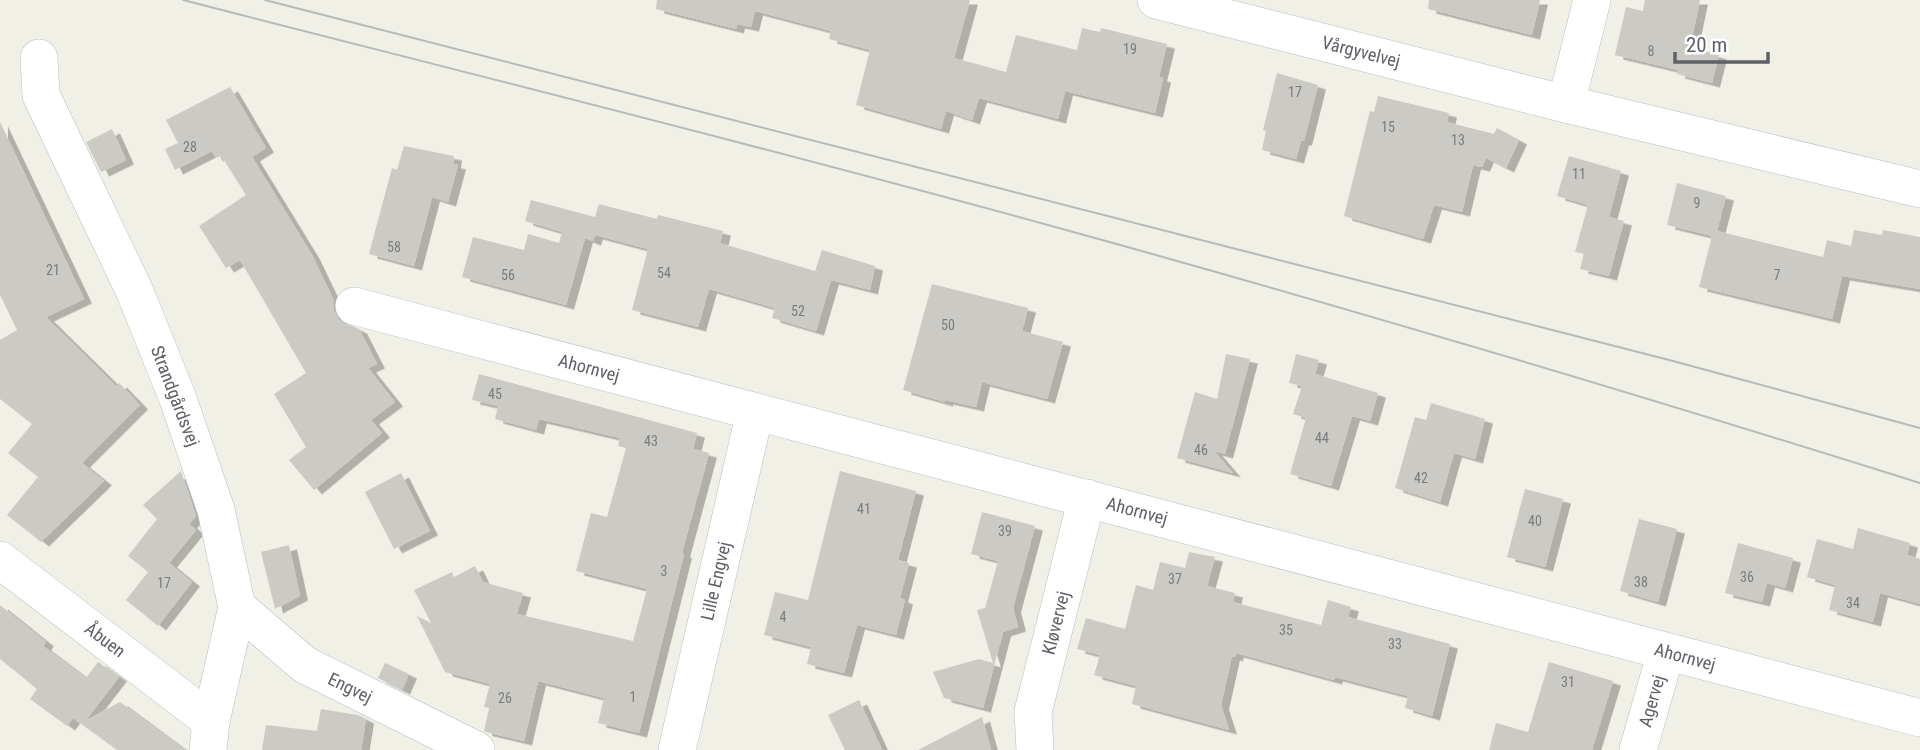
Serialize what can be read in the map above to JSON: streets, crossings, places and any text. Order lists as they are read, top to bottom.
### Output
{
  "streets": {
    "street": [
      "Vårgyvelvej",
      "Ahornvej",
      "Strandgårdsvej",
      "Lille Engvej",
      "Kløvervej",
      "Åbuen",
      "Engvej",
      "Agervej"
    ]
  },
  "crossings": [
    ["Ahornvej", "Lille Engvej"],
    ["Ahornvej", "Kløvervej"],
    ["Ahornvej", "Agervej"],
    ["Strandgårdsvej", "Åbuen"],
    ["Strandgårdsvej", "Engvej"]
  ],
  "house_numbers": [
    "19",
    "8",
    "17",
    "15",
    "13",
    "28",
    "11",
    "9",
    "58",
    "21",
    "54",
    "56",
    "7",
    "52",
    "50",
    "45",
    "44",
    "43",
    "46",
    "42",
    "41",
    "40",
    "39",
    "3",
    "36",
    "37",
    "38",
    "17",
    "34",
    "4",
    "35",
    "33",
    "31",
    "1",
    "26"
  ],
  "scale_bar": "20 m"
}
